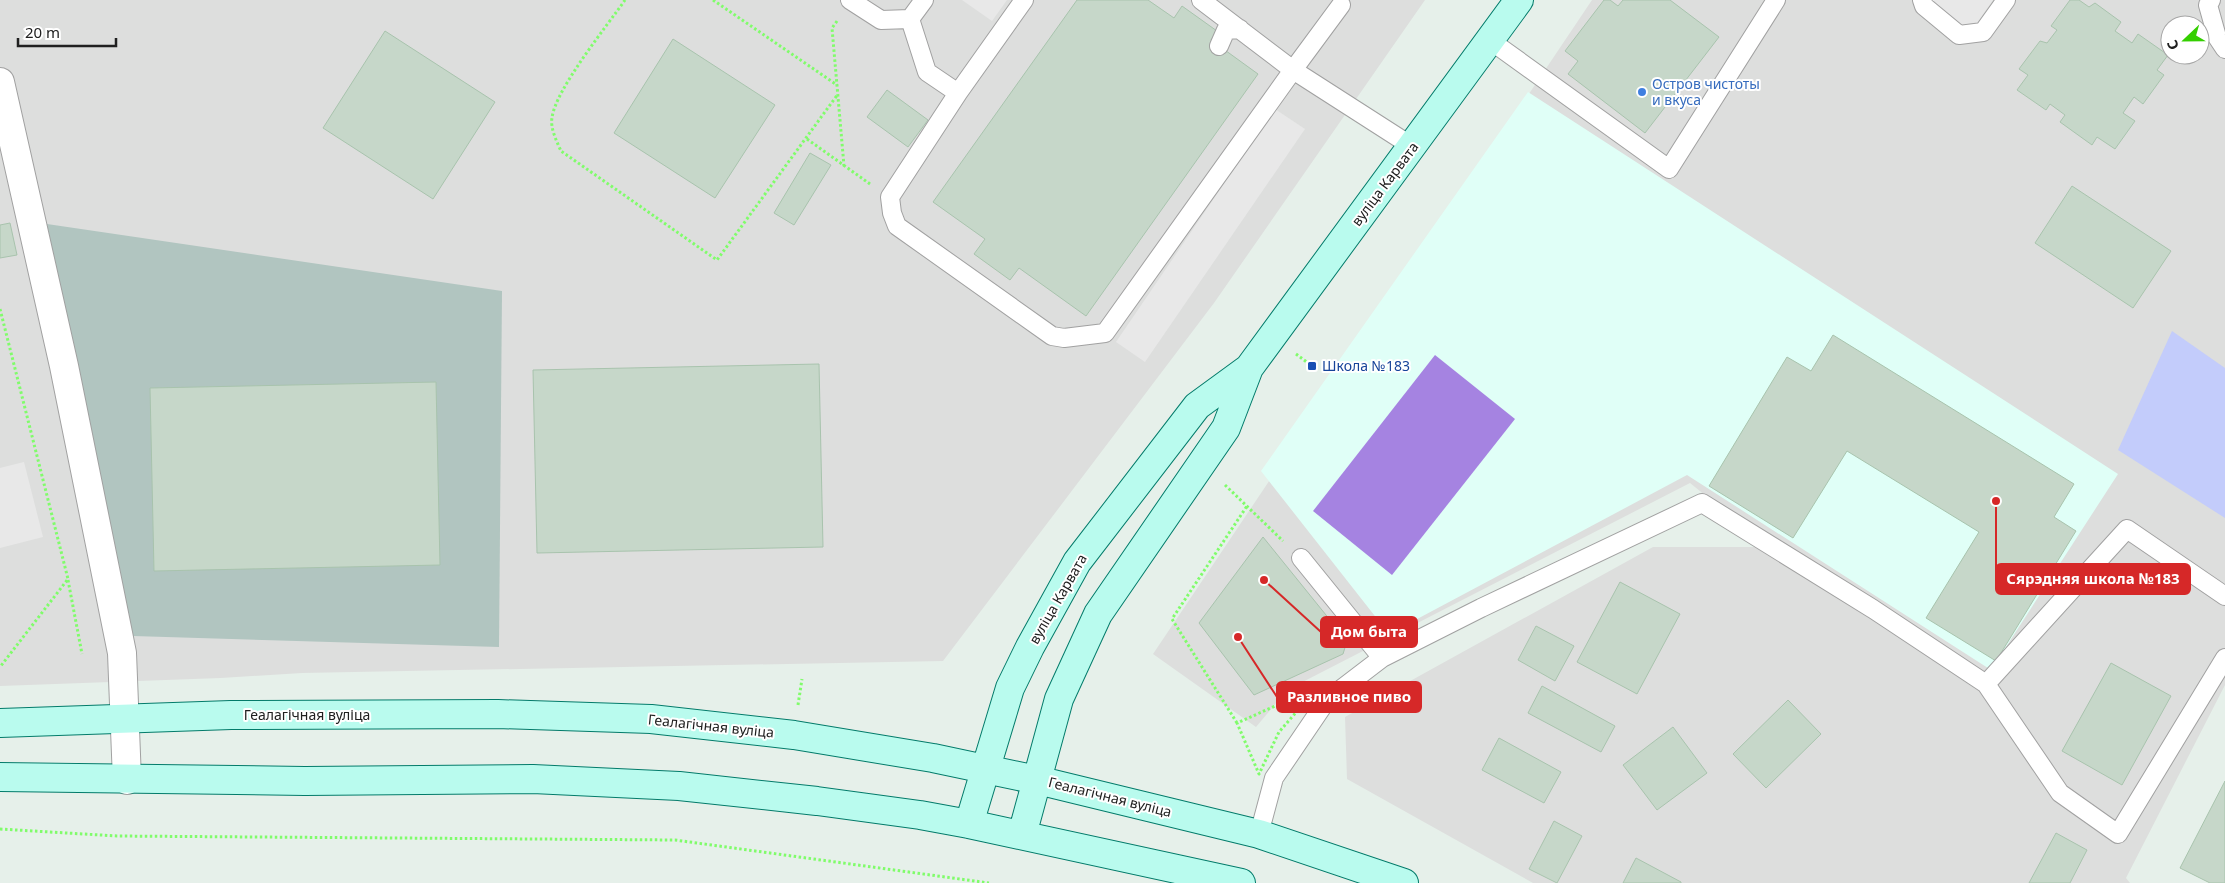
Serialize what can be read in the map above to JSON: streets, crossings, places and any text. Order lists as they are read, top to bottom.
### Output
{
  "streets": {
    "street": ["вуліца Карвата", "Геалагічная вуліца"]
  },
  "crossings": [
    ["вуліца Карвата", "Геалагічная вуліца"]
  ],
  "places": {
    "other": [
      "Остров чистоты и вкуса",
      "Сярэдняя школа №183",
      "Дом быта",
      "Разливное пиво"
    ],
    "transit": ["Школа №183"]
  },
  "scale_bar": "20 m",
  "north": "left"
}
